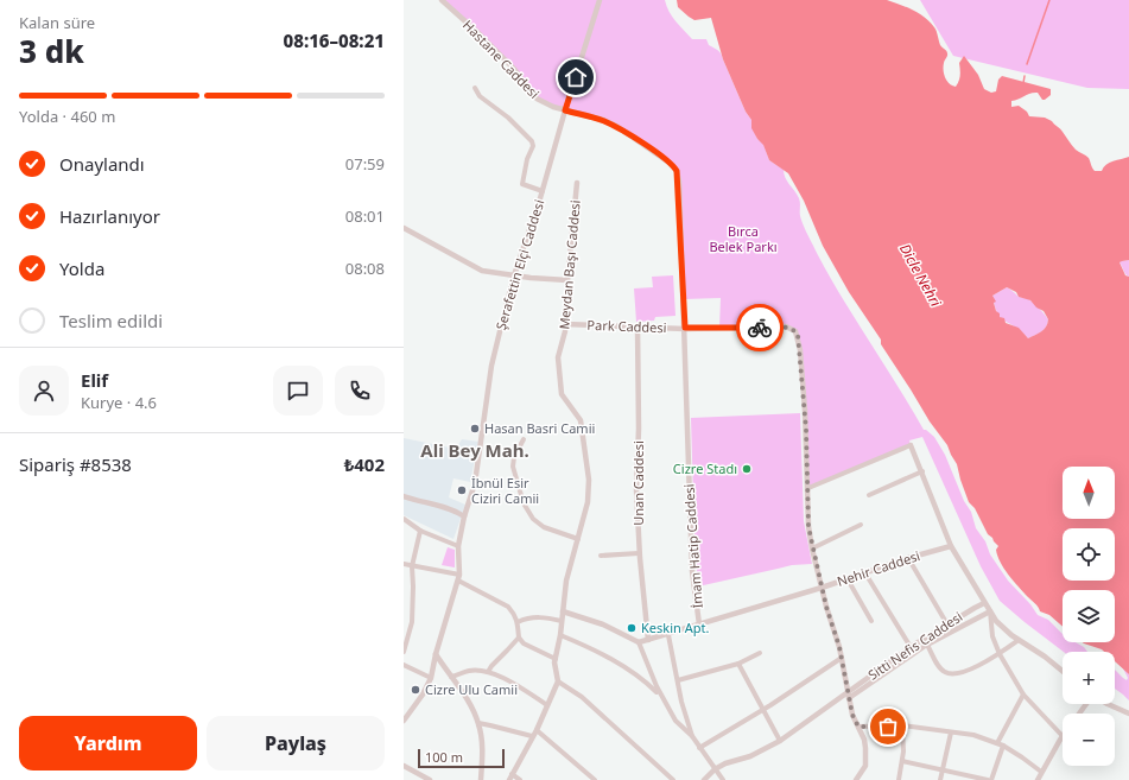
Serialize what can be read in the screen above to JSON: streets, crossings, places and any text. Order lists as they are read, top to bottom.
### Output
{
  "streets": {
    "street": [
      "Hastane Caddesi",
      "Şerafettin Elçi Caddesi",
      "Meydan Başı Caddesi",
      "Park Caddesi",
      "Unan Caddesi",
      "İmam Hatip Caddesi",
      "Nehir Caddesi",
      "Sitti Nefis Caddesi"
    ]
  },
  "crossings": [
    ["Hastane Caddesi", "Şerafettin Elçi Caddesi"],
    ["Hastane Caddesi", "İmam Hatip Caddesi"],
    ["Şerafettin Elçi Caddesi", "İmam Hatip Caddesi"],
    ["Meydan Başı Caddesi", "Park Caddesi"],
    ["Park Caddesi", "Unan Caddesi"],
    ["Park Caddesi", "İmam Hatip Caddesi"],
    ["Park Caddesi", "Nehir Caddesi"],
    ["Park Caddesi", "Sitti Nefis Caddesi"],
    ["Unan Caddesi", "Nehir Caddesi"],
    ["İmam Hatip Caddesi", "Nehir Caddesi"]
  ],
  "districts": ["Ali Bey Mah."],
  "water": ["Dicle Nehri"],
  "parks": ["Bırca Belek Parkı"],
  "places": [
    "Hasan Basri Camii",
    "Cizre Stadı",
    "İbnül Esir Ciziri Camii",
    "Keskin Apt.",
    "Cizre Ulu Camii"
  ],
  "scale_bar": "100 m",
  "north": "top",
  "page": {
    "heading": ["3 dk", "Kalan süre", "08:16–08:21"],
    "panel": [
      "Elif",
      "Kurye · 4.6",
      "Sipariş #8538",
      "₺402"
    ],
    "bar": "Yolda · 460 m",
    "list": [
      ["Onaylandı", "07:59"],
      ["Hazırlanıyor", "08:01"],
      ["Yolda", "08:08"],
      "Teslim edildi"
    ],
    "map_buttons": ["+", "−"],
    "buttons": ["Yardım", "Paylaş"],
    "scale": "100 m"
  }
}
